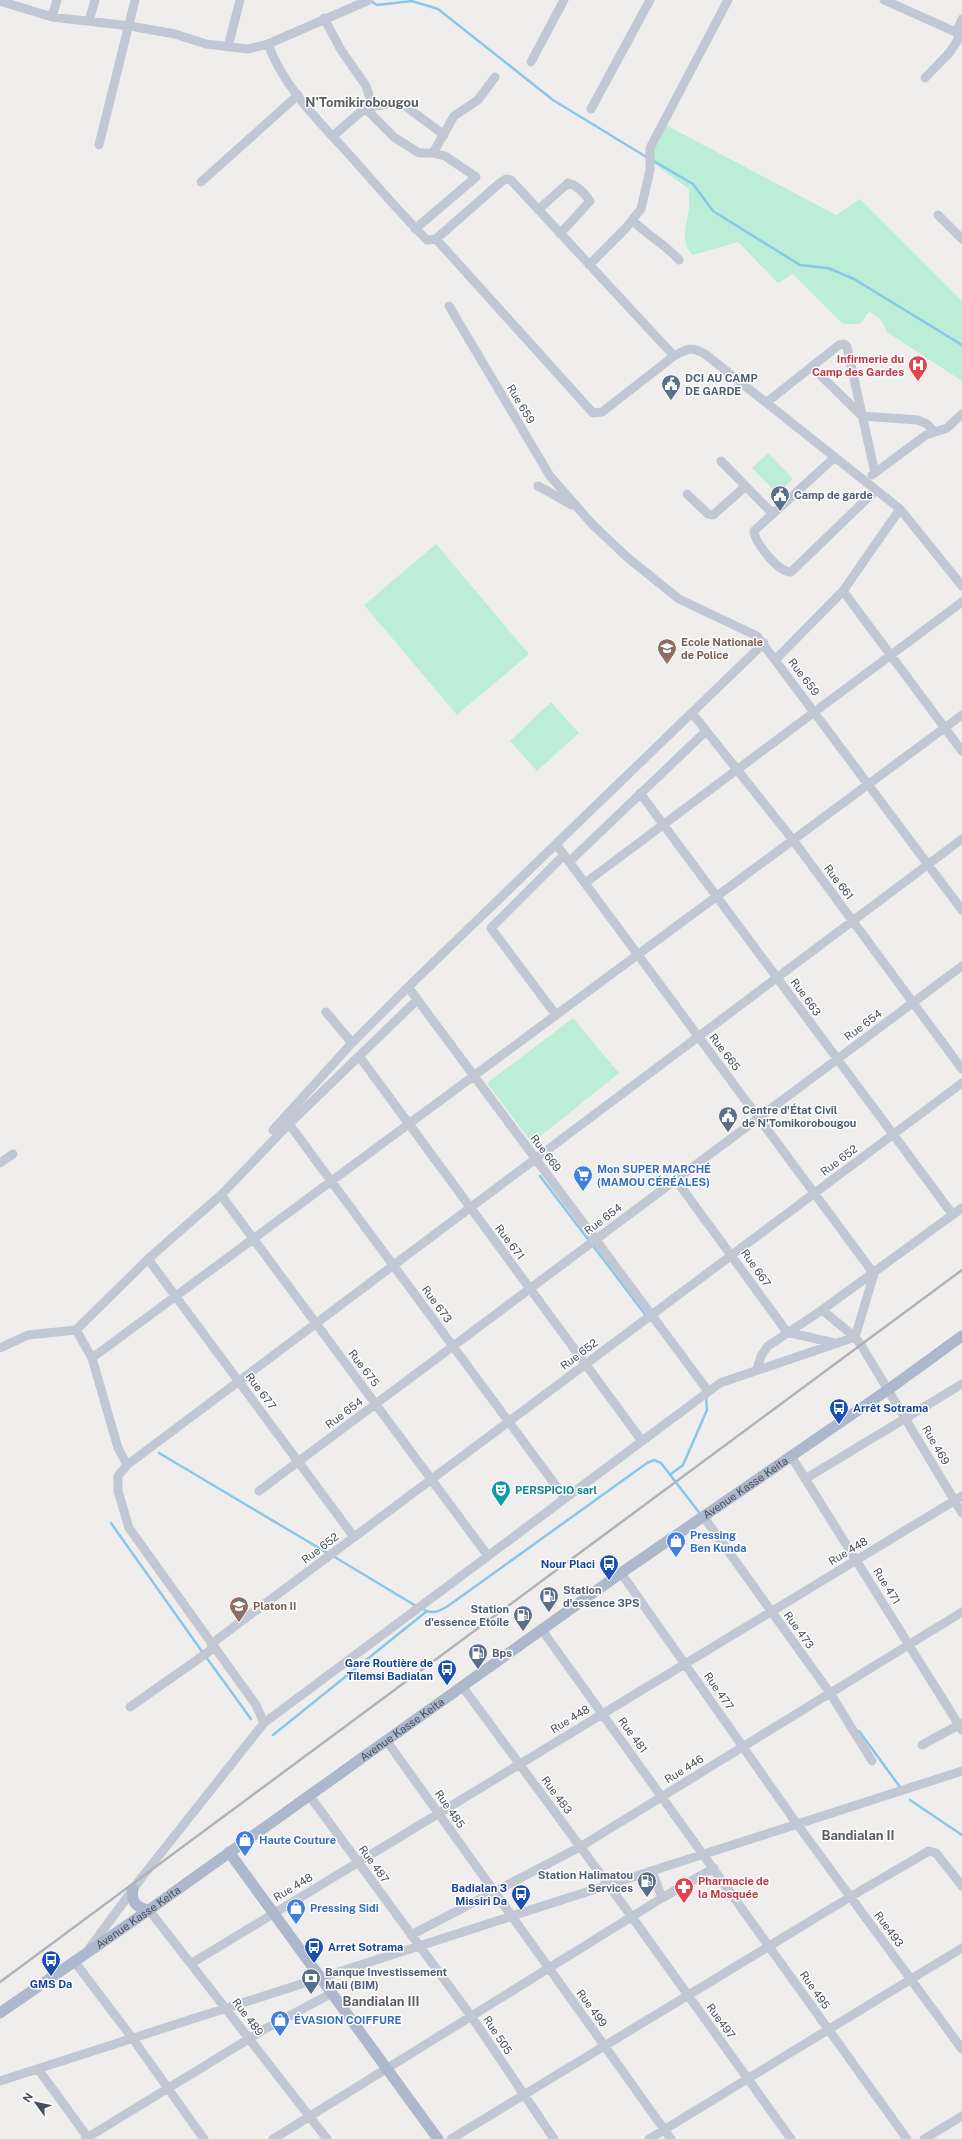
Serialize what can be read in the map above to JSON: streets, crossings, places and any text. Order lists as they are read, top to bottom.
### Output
{
  "streets": {
    "main road": ["Avenue Kasse Keita"],
    "street": [
      "Rue 659",
      "Rue 661",
      "Rue 663",
      "Rue 654",
      "Rue 665",
      "Rue 669",
      "Rue 652",
      "Rue 671",
      "Rue 667",
      "Rue 673",
      "Rue 675",
      "Rue 677",
      "Rue 469",
      "Rue 448",
      "Rue 471",
      "Rue 473",
      "Rue 477",
      "Rue 481",
      "Rue 446",
      "Rue 483",
      "Rue 485",
      "Rue 487",
      "Rue493",
      "Rue 495",
      "Rue 499",
      "Rue 489",
      "Rue497",
      "Rue 505"
    ]
  },
  "crossings": [
    ["Rue 661", "Rue 654"],
    ["Rue 663", "Rue 654"],
    ["Rue 663", "Rue 652"],
    ["Rue 654", "Rue 665"],
    ["Rue 654", "Rue 669"],
    ["Rue 654", "Rue 671"],
    ["Rue 654", "Rue 667"],
    ["Rue 654", "Rue 673"],
    ["Rue 654", "Rue 675"],
    ["Rue 654", "Rue 677"],
    ["Rue 665", "Rue 652"],
    ["Rue 669", "Rue 652"],
    ["Rue 652", "Rue 671"],
    ["Rue 652", "Rue 667"],
    ["Rue 652", "Rue 673"],
    ["Rue 652", "Rue 675"],
    ["Rue 652", "Rue 677"],
    ["Rue 469", "Avenue Kasse Keita"],
    ["Rue 469", "Rue 448"],
    ["Avenue Kasse Keita", "Rue 471"],
    ["Avenue Kasse Keita", "Rue 473"],
    ["Avenue Kasse Keita", "Rue 477"],
    ["Avenue Kasse Keita", "Rue 481"],
    ["Avenue Kasse Keita", "Rue 483"],
    ["Avenue Kasse Keita", "Rue 485"],
    ["Avenue Kasse Keita", "Rue 487"],
    ["Avenue Kasse Keita", "Rue 489"],
    ["Rue 448", "Rue 471"],
    ["Rue 448", "Rue 473"],
    ["Rue 448", "Rue 477"],
    ["Rue 448", "Rue 481"],
    ["Rue 448", "Rue 483"],
    ["Rue 448", "Rue 485"],
    ["Rue 448", "Rue 487"],
    ["Rue 448", "Rue 489"],
    ["Rue 471", "Rue 446"],
    ["Rue 473", "Rue 446"],
    ["Rue 477", "Rue 446"],
    ["Rue 477", "Rue493"],
    ["Rue 481", "Rue 446"],
    ["Rue 481", "Rue 495"],
    ["Rue 446", "Rue 483"],
    ["Rue 446", "Rue 485"],
    ["Rue 446", "Rue 487"],
    ["Rue 446", "Rue 499"],
    ["Rue 483", "Rue497"],
    ["Rue 485", "Rue 499"],
    ["Rue 487", "Rue 505"]
  ],
  "districts": ["N'Tomikirobougou", "Bandialan II", "Bandialan III"],
  "places": {
    "hospital": ["Infirmerie du Camp des Gardes"],
    "public building": ["DCI AU CAMP DE GARDE", "Camp de garde", "Centre d'État Civil de N'Tomikorobougou"],
    "school or university": ["Ecole Nationale de Police", "Platon II"],
    "supermarket": ["Mon SUPER MARCHÉ (MAMOU CÉRÉALES)"],
    "bus stop": [
      "Arrêt Sotrama",
      "Nour Placi",
      "Gare Routière de Tilemsi Badialan",
      "Badialan 3 Missiri Da",
      "Arret Sotrama",
      "GMS Da"
    ],
    "theatre": ["PERSPICIO sarl"],
    "shop": [
      "Pressing Ben Kunda",
      "Haute Couture",
      "Pressing Sidi",
      "ÉVASION COIFFURE"
    ],
    "fuel station": [
      "Station d'essence 3PS",
      "Station d'essence Etoile",
      "Bps",
      "Station Halimatou Services"
    ],
    "pharmacy": ["Pharmacie de la Mosquée"],
    "bank": ["Banque Investissement Mali (BIM)"]
  },
  "north": "top left"
}
